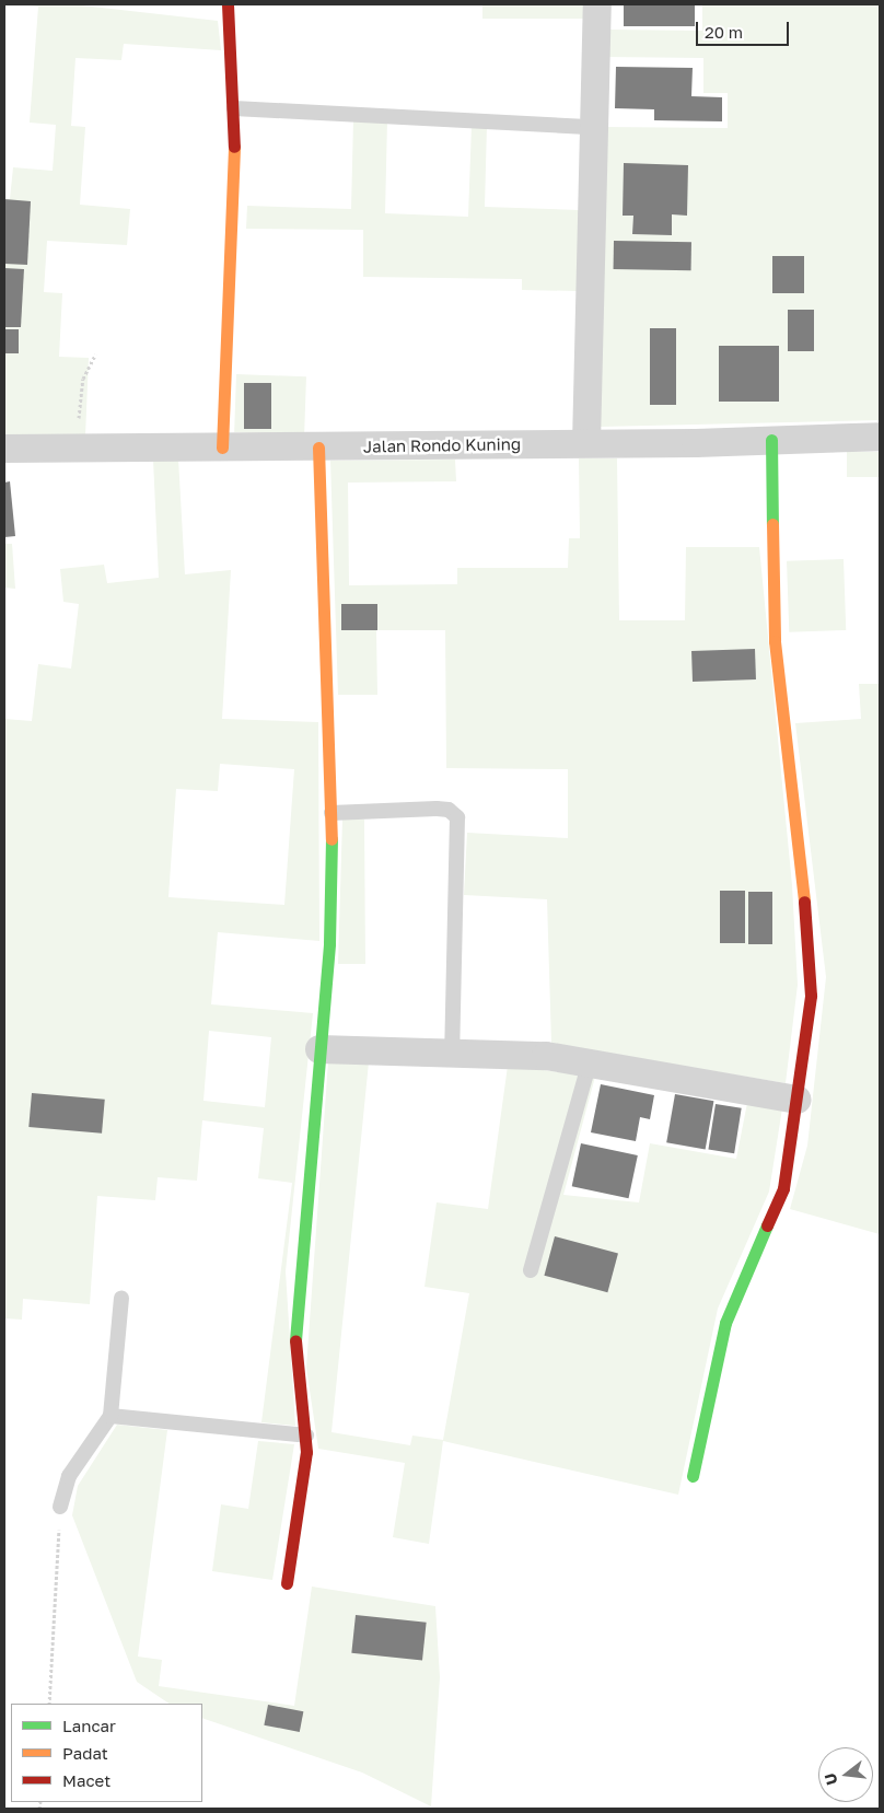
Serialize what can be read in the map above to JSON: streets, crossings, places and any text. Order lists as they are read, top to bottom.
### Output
{
  "streets": {
    "street": ["Jalan Rondo Kuning"]
  },
  "legend": ["Lancar", "Padat", "Macet"],
  "scale_bar": "20 m",
  "north": "left"
}
